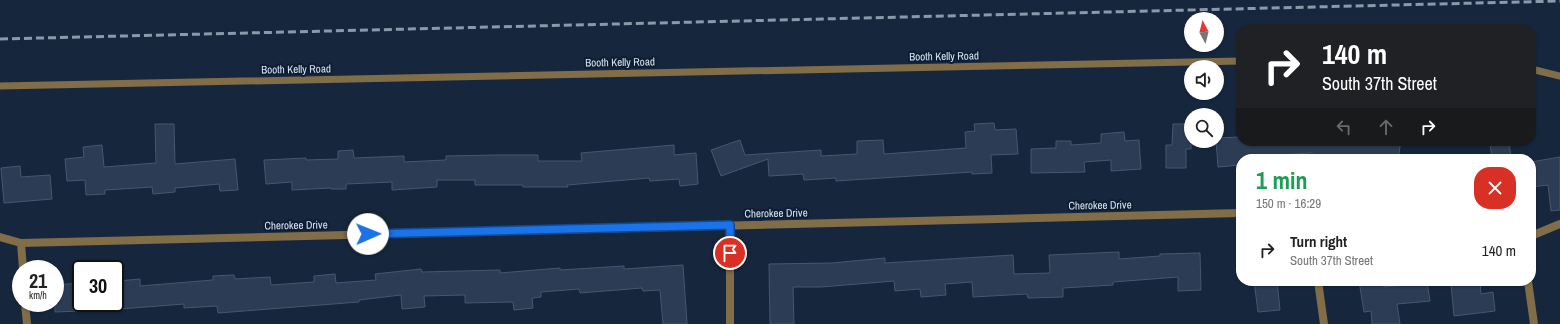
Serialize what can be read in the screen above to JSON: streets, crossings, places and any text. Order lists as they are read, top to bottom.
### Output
{
  "streets": {
    "street": ["Cherokee Drive"],
    "lane": ["Booth Kelly Road"]
  },
  "north": "top",
  "page": {
    "turn": ["140 m", "South 37th Street"],
    "heading": ["1 min", "150 m · 16:29"],
    "list": [
      {
        "name": "Turn right",
        "note": "South 37th Street",
        "value": "140 m"
      }
    ],
    "speed": "21 km/h",
    "limit": "30"
  }
}
